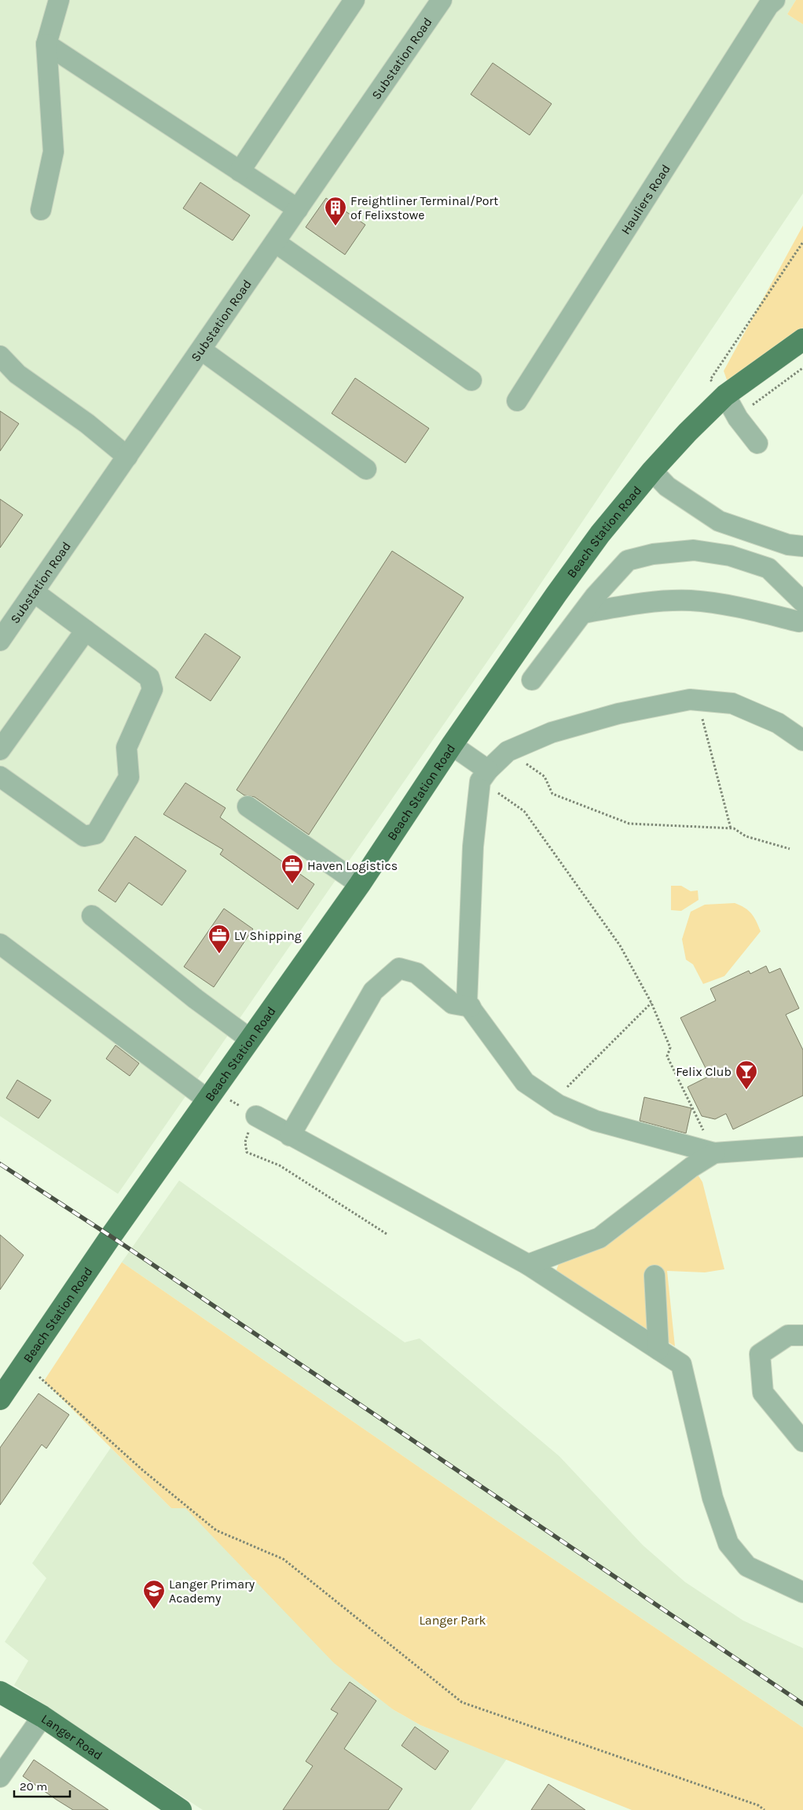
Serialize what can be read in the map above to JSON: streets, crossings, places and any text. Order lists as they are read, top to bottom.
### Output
{
  "streets": {
    "main road": ["Beach Station Road", "Langer Road"],
    "street": ["Substation Road", "Hauliers Road"]
  },
  "parks": ["Langer Park"],
  "places": {
    "building": ["Freightliner Terminal/Port of Felixstowe"],
    "office": ["Haven Logistics", "LV Shipping"],
    "bar": ["Felix Club"],
    "school or university": ["Langer Primary Academy"]
  },
  "scale_bar": "20 m"
}
